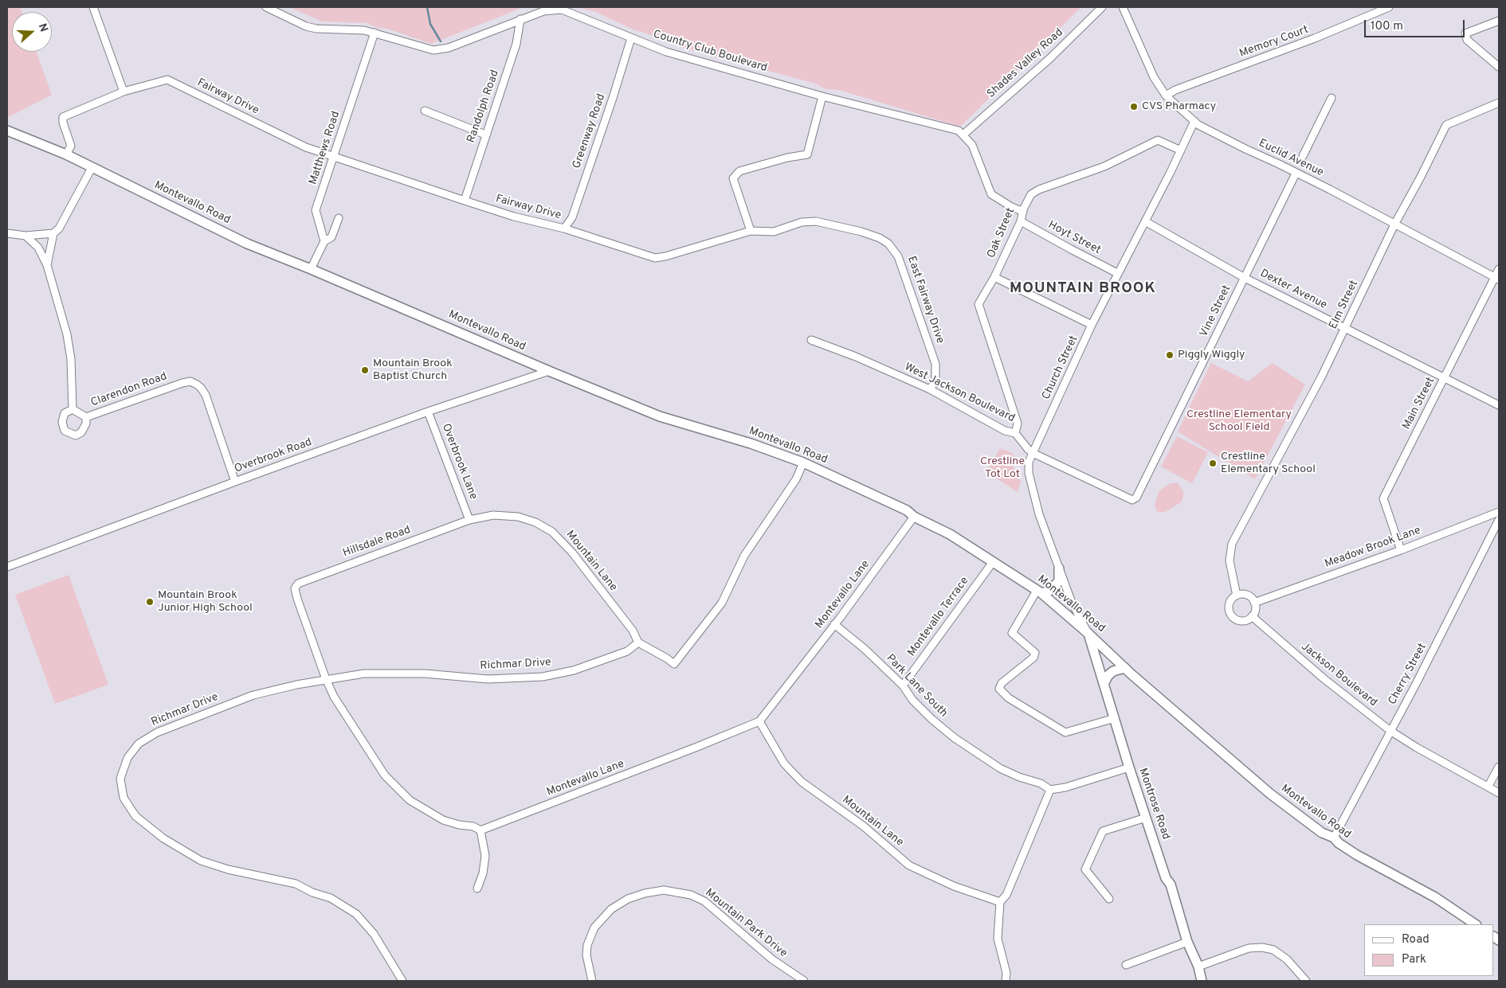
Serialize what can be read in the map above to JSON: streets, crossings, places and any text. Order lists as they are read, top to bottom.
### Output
{
  "streets": {
    "main road": ["Montevallo Road", "Montrose Road"],
    "street": [
      "Memory Court",
      "Country Club Boulevard",
      "Shades Valley Road",
      "Fairway Drive",
      "Randolph Road",
      "Greenway Road",
      "Matthews Road",
      "Euclid Avenue",
      "Oak Street",
      "Hoyt Street",
      "Dexter Avenue",
      "East Fairway Drive",
      "Elm Street",
      "Vine Street",
      "Church Street",
      "Clarendon Road",
      "West Jackson Boulevard",
      "Main Street",
      "Overbrook Road",
      "Overbrook Lane",
      "Hillsdale Road",
      "Meadow Brook Lane",
      "Mountain Lane",
      "Montevallo Lane",
      "Montevallo Terrace",
      "Richmar Drive",
      "Cherry Street",
      "Jackson Boulevard",
      "Park Lane South",
      "Mountain Park Drive"
    ]
  },
  "crossings": [
    ["Memory Court", "Euclid Avenue"],
    ["Country Club Boulevard", "Shades Valley Road"],
    ["Country Club Boulevard", "Randolph Road"],
    ["Country Club Boulevard", "Greenway Road"],
    ["Country Club Boulevard", "Matthews Road"],
    ["Fairway Drive", "Randolph Road"],
    ["Fairway Drive", "Greenway Road"],
    ["Fairway Drive", "Matthews Road"],
    ["Fairway Drive", "East Fairway Drive"],
    ["Euclid Avenue", "Elm Street"],
    ["Euclid Avenue", "Vine Street"],
    ["Euclid Avenue", "Church Street"],
    ["Euclid Avenue", "Main Street"],
    ["Montevallo Road", "Church Street"],
    ["Montevallo Road", "Overbrook Road"],
    ["Montevallo Road", "Montevallo Lane"],
    ["Montevallo Road", "Montevallo Terrace"],
    ["Montevallo Road", "Cherry Street"],
    ["Montevallo Road", "Montrose Road"],
    ["Oak Street", "Hoyt Street"],
    ["Oak Street", "Church Street"],
    ["Oak Street", "West Jackson Boulevard"],
    ["Hoyt Street", "Church Street"],
    ["Dexter Avenue", "Elm Street"],
    ["Dexter Avenue", "Vine Street"],
    ["Dexter Avenue", "Church Street"],
    ["Dexter Avenue", "Main Street"],
    ["East Fairway Drive", "West Jackson Boulevard"],
    ["Elm Street", "Meadow Brook Lane"],
    ["Elm Street", "Jackson Boulevard"],
    ["Vine Street", "West Jackson Boulevard"],
    ["Church Street", "West Jackson Boulevard"],
    ["Church Street", "Montrose Road"],
    ["Clarendon Road", "Overbrook Road"],
    ["Main Street", "Meadow Brook Lane"],
    ["Overbrook Road", "Overbrook Lane"],
    ["Overbrook Lane", "Hillsdale Road"],
    ["Overbrook Lane", "Mountain Lane"],
    ["Hillsdale Road", "Mountain Lane"],
    ["Hillsdale Road", "Richmar Drive"],
    ["Meadow Brook Lane", "Jackson Boulevard"],
    ["Mountain Lane", "Montevallo Lane"],
    ["Mountain Lane", "Richmar Drive"],
    ["Montevallo Lane", "Park Lane South"],
    ["Montevallo Terrace", "Park Lane South"],
    ["Cherry Street", "Jackson Boulevard"]
  ],
  "districts": ["MOUNTAIN BROOK"],
  "parks": ["Crestline Elementary School Field", "Crestline Tot Lot"],
  "places": [
    "CVS Pharmacy",
    "Piggly Wiggly",
    "Mountain Brook Baptist Church",
    "Crestline Elementary School",
    "Mountain Brook Junior High School"
  ],
  "legend": ["Road", "Park"],
  "scale_bar": "100 m",
  "north": "right"
}
